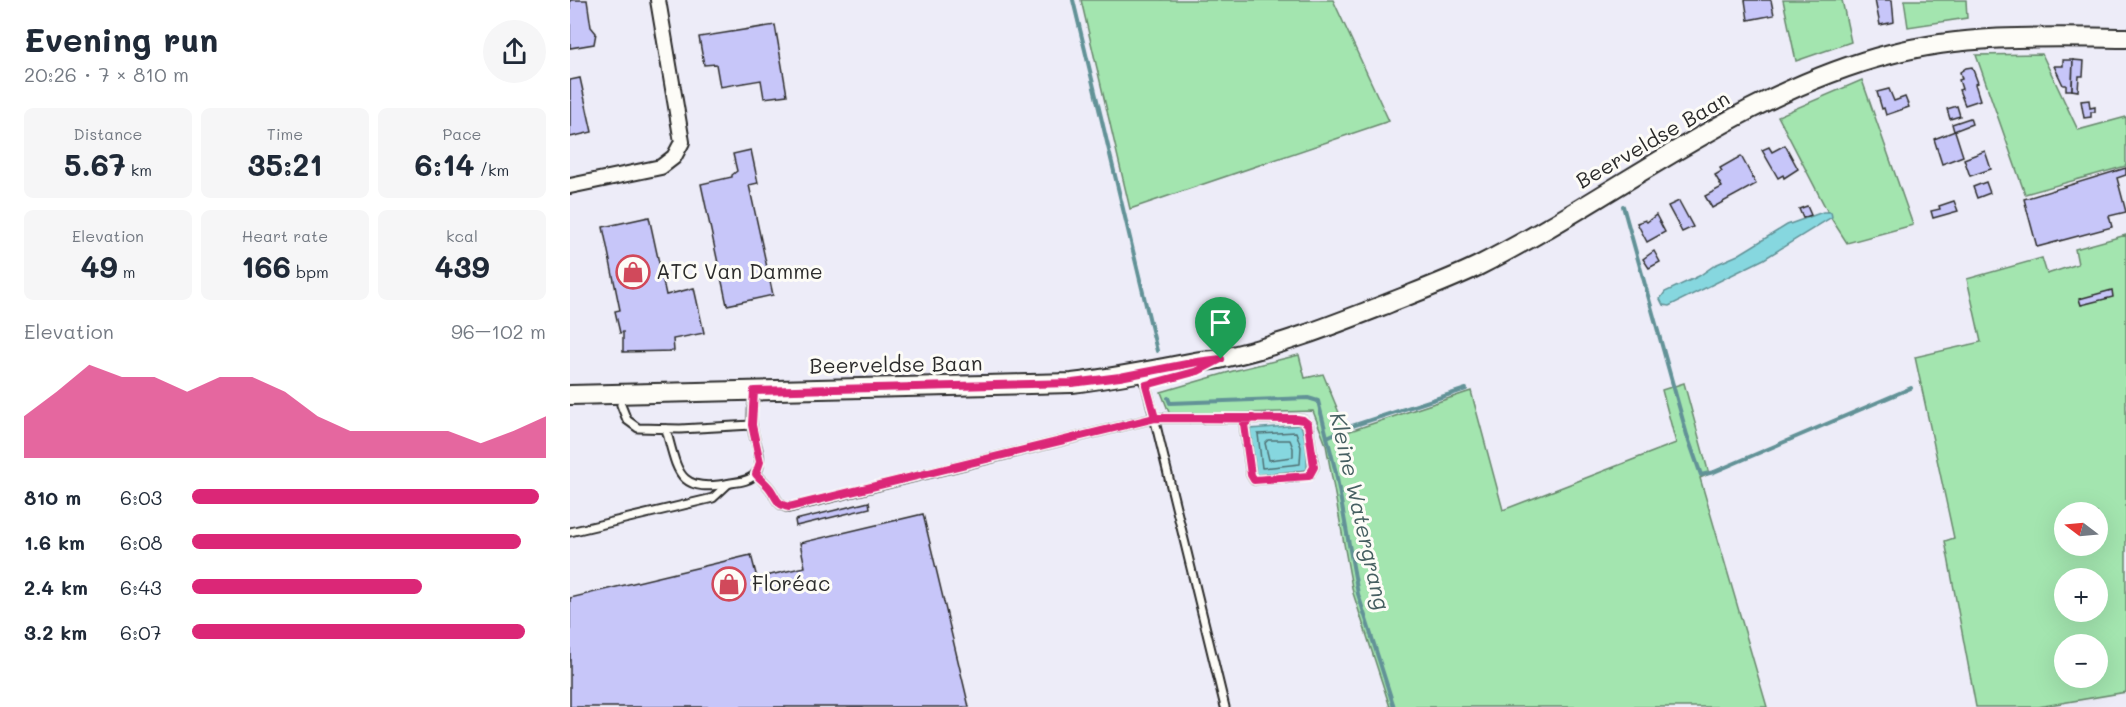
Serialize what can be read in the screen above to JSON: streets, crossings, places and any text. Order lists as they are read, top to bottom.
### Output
{
  "streets": {
    "main road": ["Beerveldse Baan"]
  },
  "water": ["Kleine Watergrang"],
  "places": {
    "shop": ["ATC Van Damme", "Floréac"]
  },
  "north": "left",
  "page": {
    "heading": ["Evening run", "20:26 · 7 × 810 m"],
    "stats": [
      ["Distance", "5.67 km"],
      ["Time", "35:21"],
      ["Pace", "6:14 /km"],
      ["Elevation", "49 m"],
      ["Heart rate", "166 bpm"],
      ["kcal", "439"]
    ],
    "chart": ["Elevation", "96–102 m"],
    "list": [
      {
        "name": "810 m",
        "note": "6:03"
      },
      {
        "name": "1.6 km",
        "note": "6:08"
      },
      {
        "name": "2.4 km",
        "note": "6:43"
      },
      {
        "name": "3.2 km",
        "note": "6:07"
      }
    ],
    "map_buttons": ["+", "−"]
  }
}
